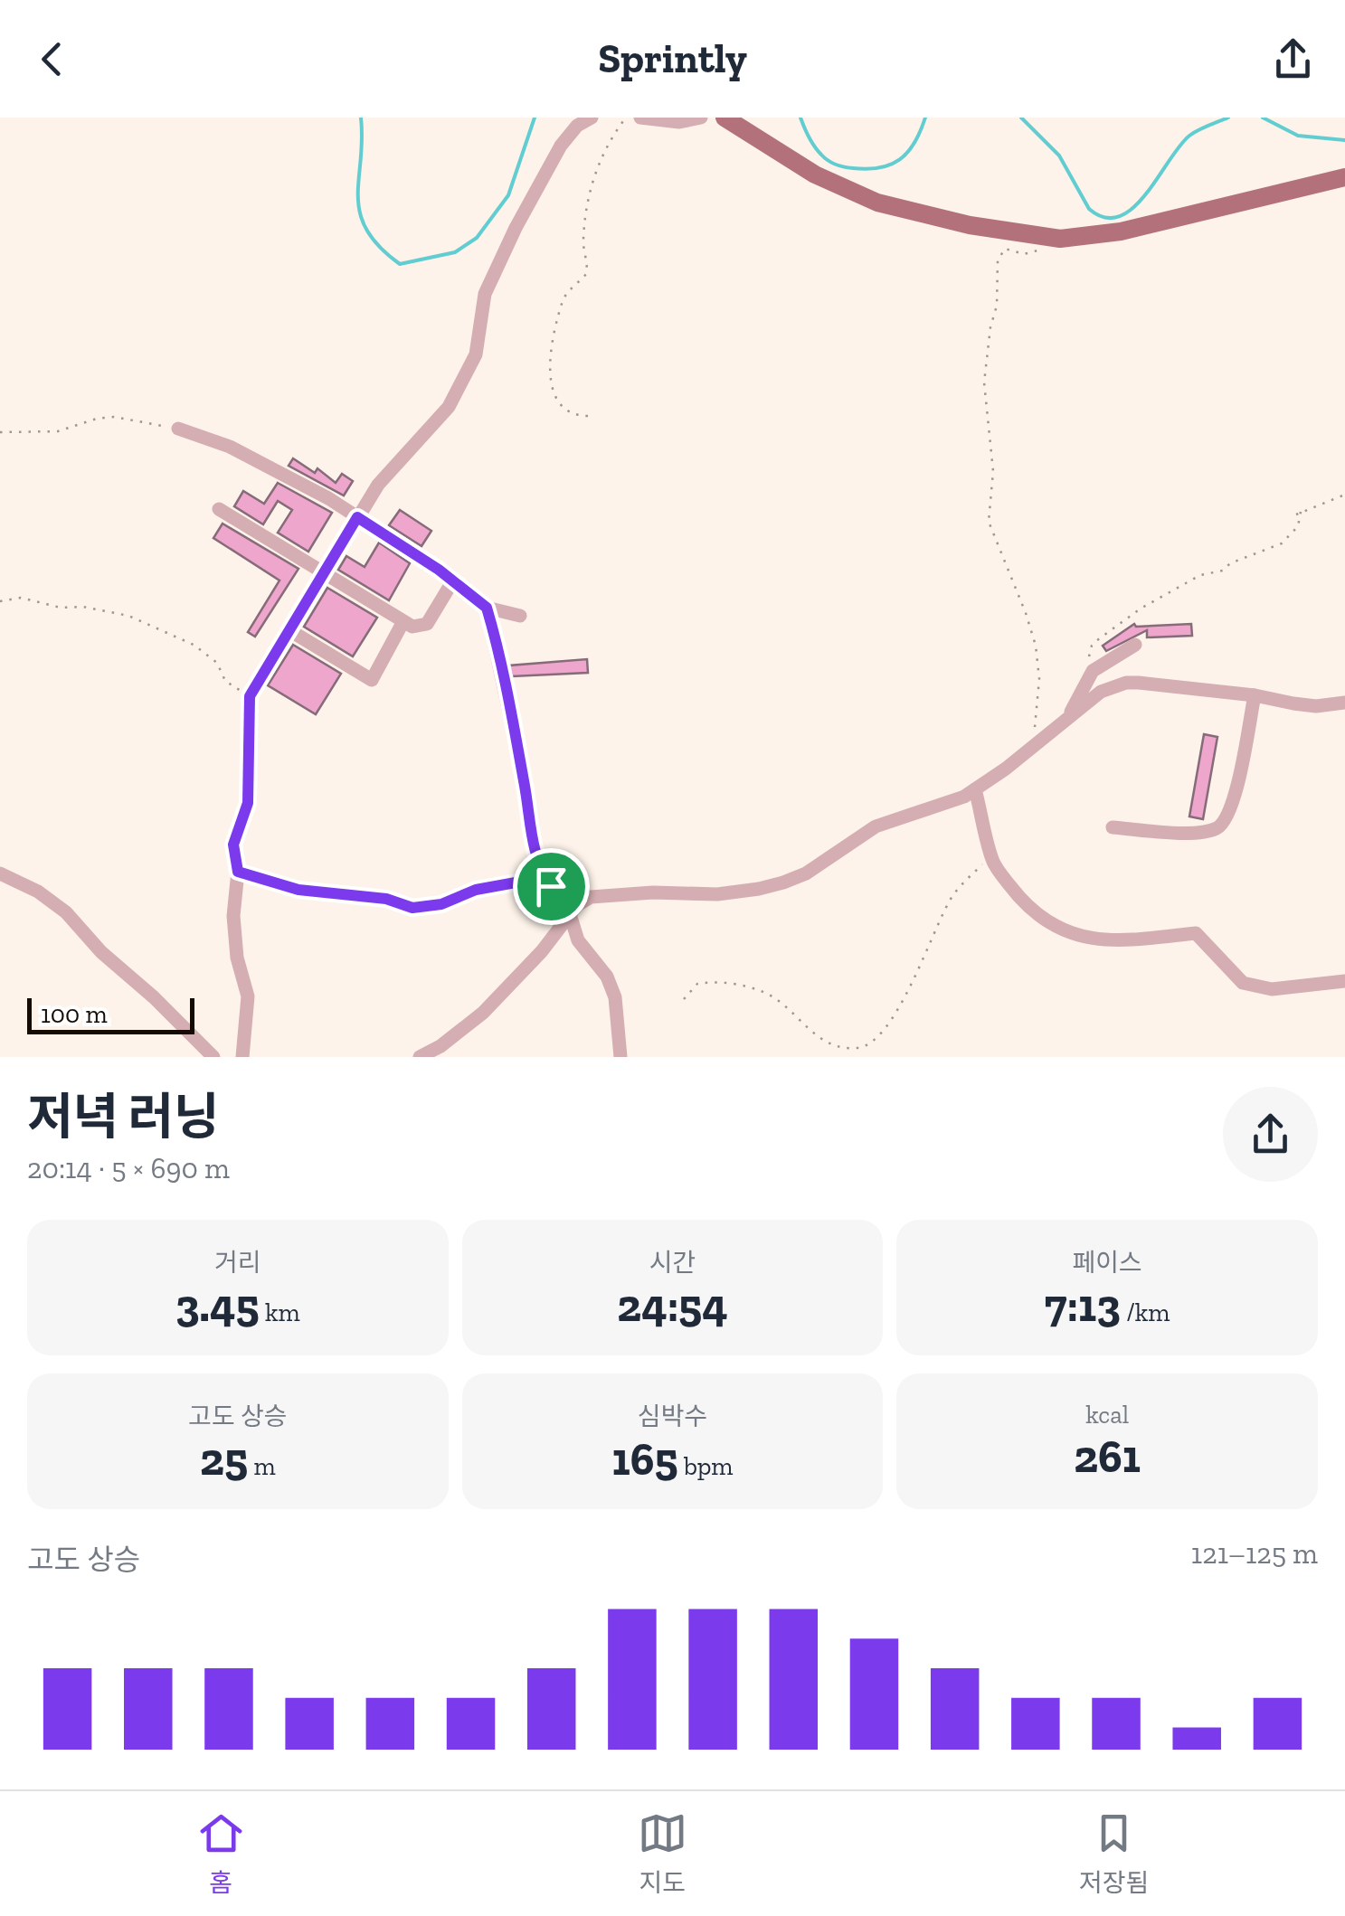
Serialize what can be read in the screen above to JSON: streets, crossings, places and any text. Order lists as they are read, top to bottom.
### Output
{
  "scale_bar": "100 m",
  "page": {
    "header": "Sprintly",
    "scale": "100 m",
    "heading": ["저녁 러닝", "20:14 · 5 × 690 m"],
    "stats": [
      ["거리", "3.45 km"],
      ["시간", "24:54"],
      ["페이스", "7:13 /km"],
      ["고도 상승", "25 m"],
      ["심박수", "165 bpm"],
      ["kcal", "261"]
    ],
    "chart": ["고도 상승", "121–125 m"],
    "tabs": ["홈", "지도", "저장됨"]
  }
}
